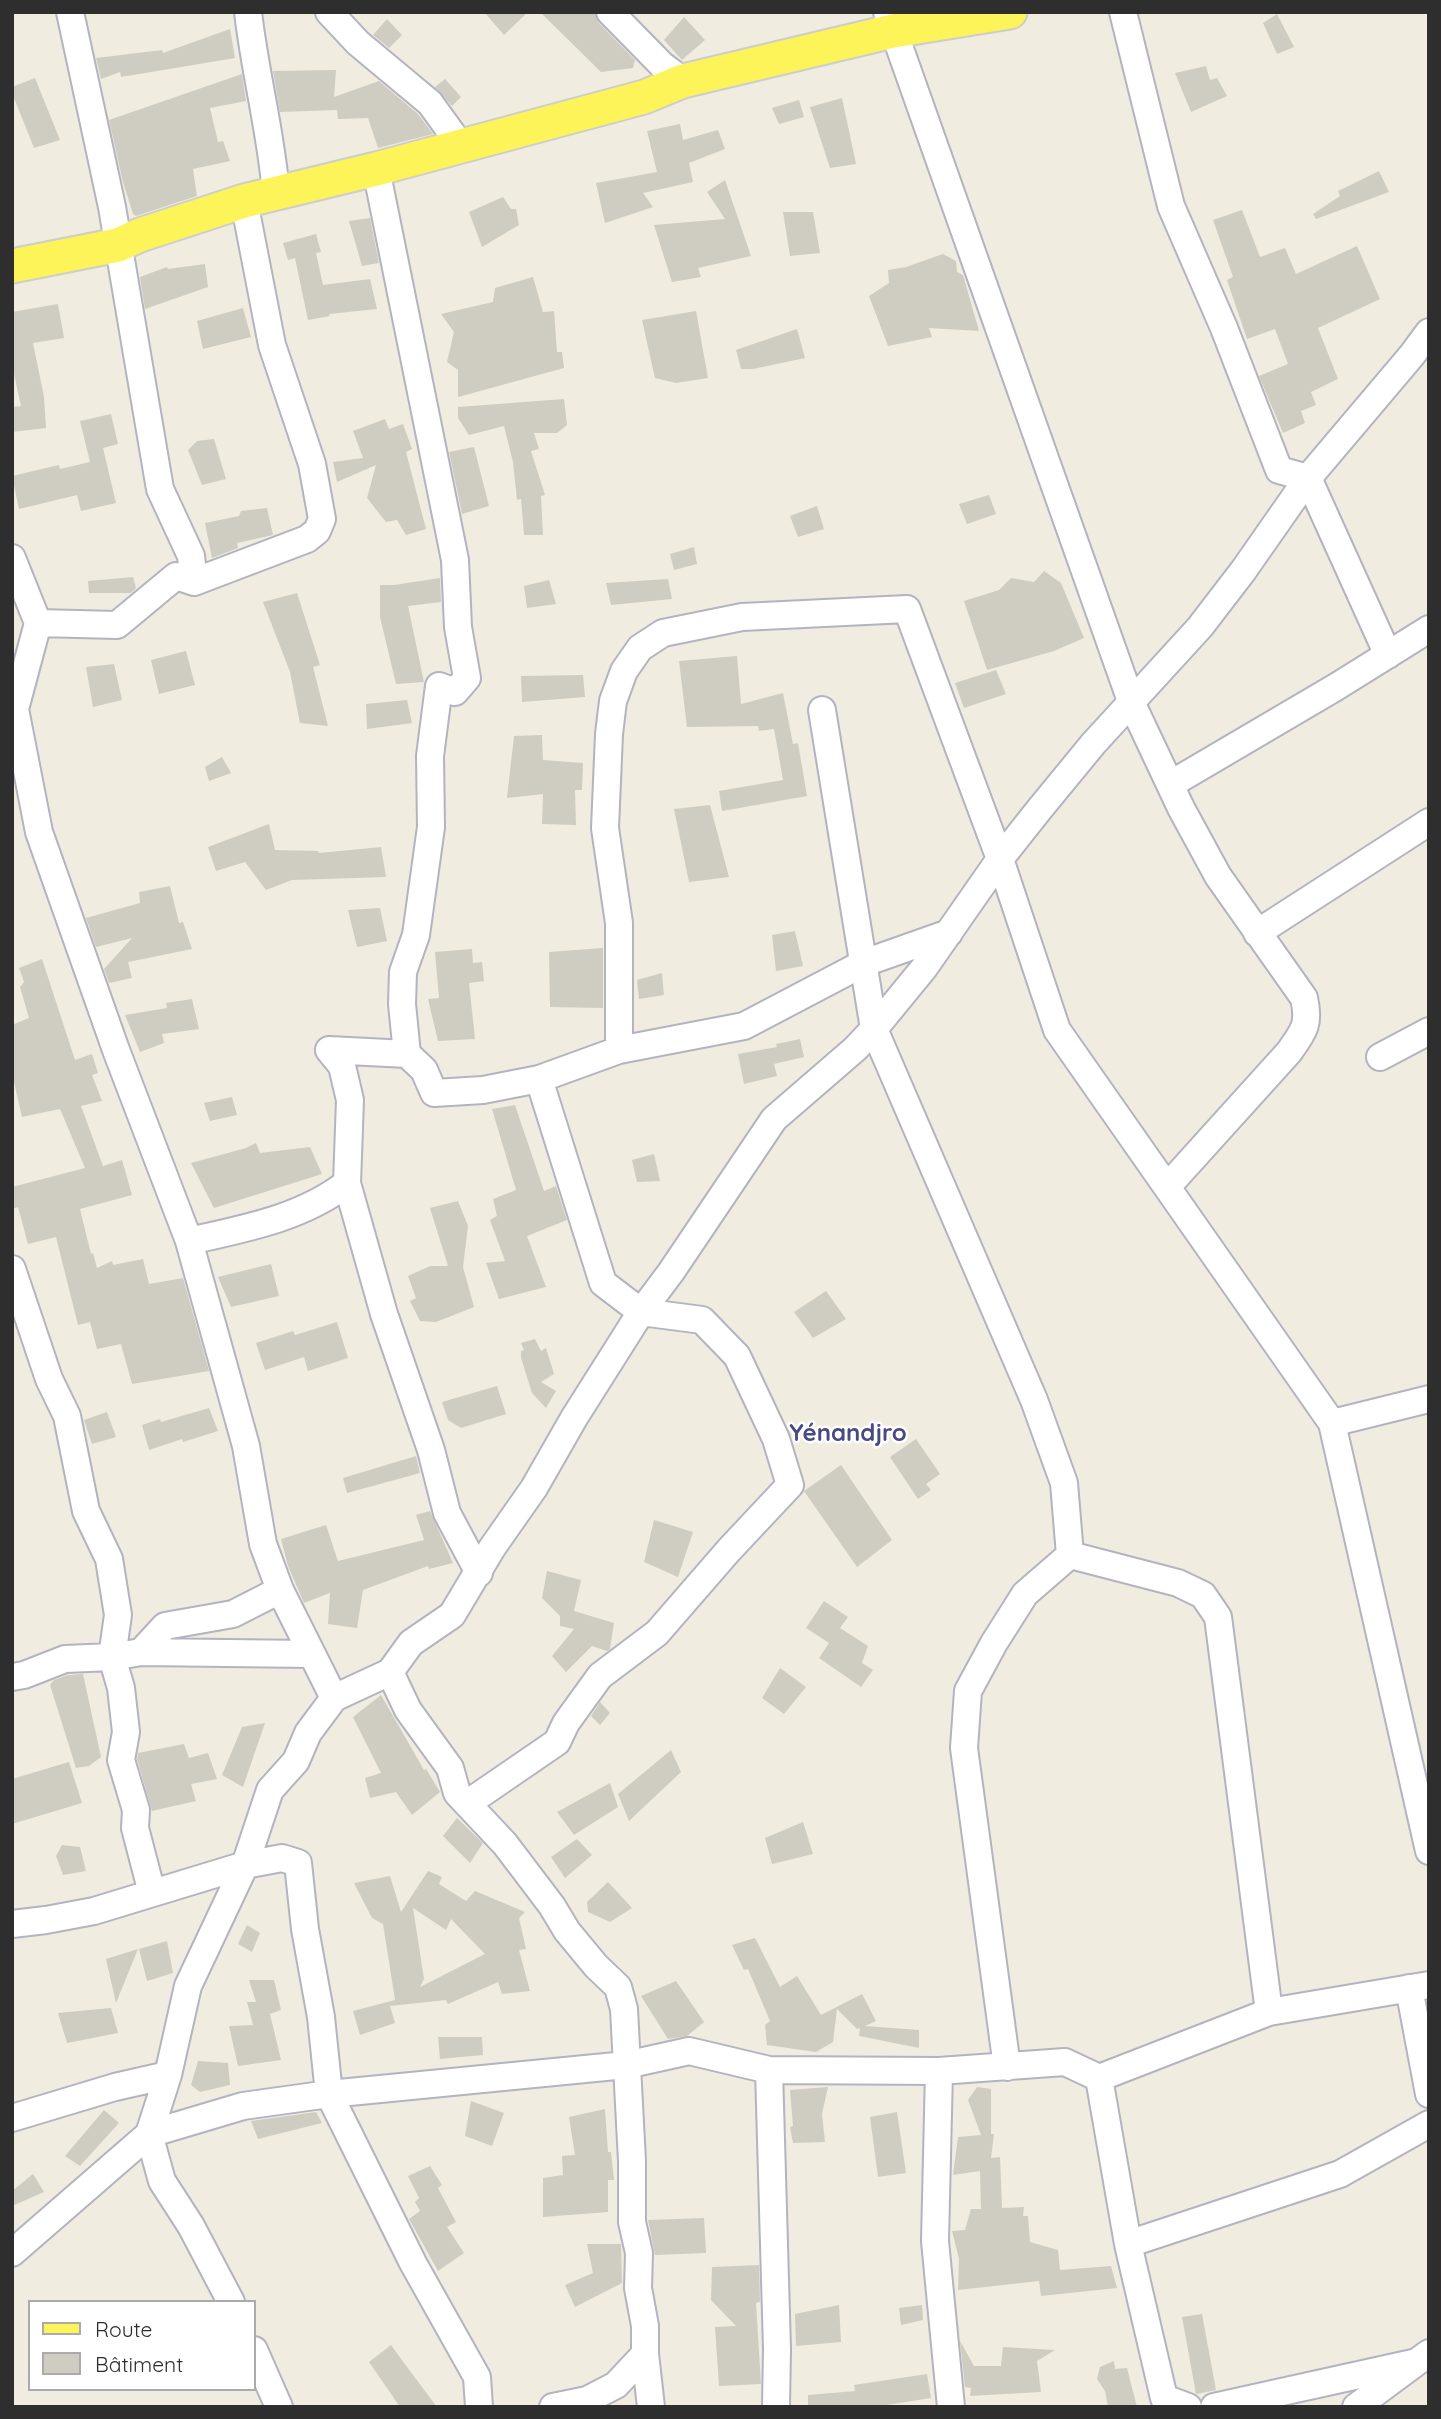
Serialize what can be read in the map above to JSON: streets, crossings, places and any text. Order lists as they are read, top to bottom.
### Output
{
  "districts": ["Yénandjro"],
  "legend": ["Route", "Bâtiment"]
}
